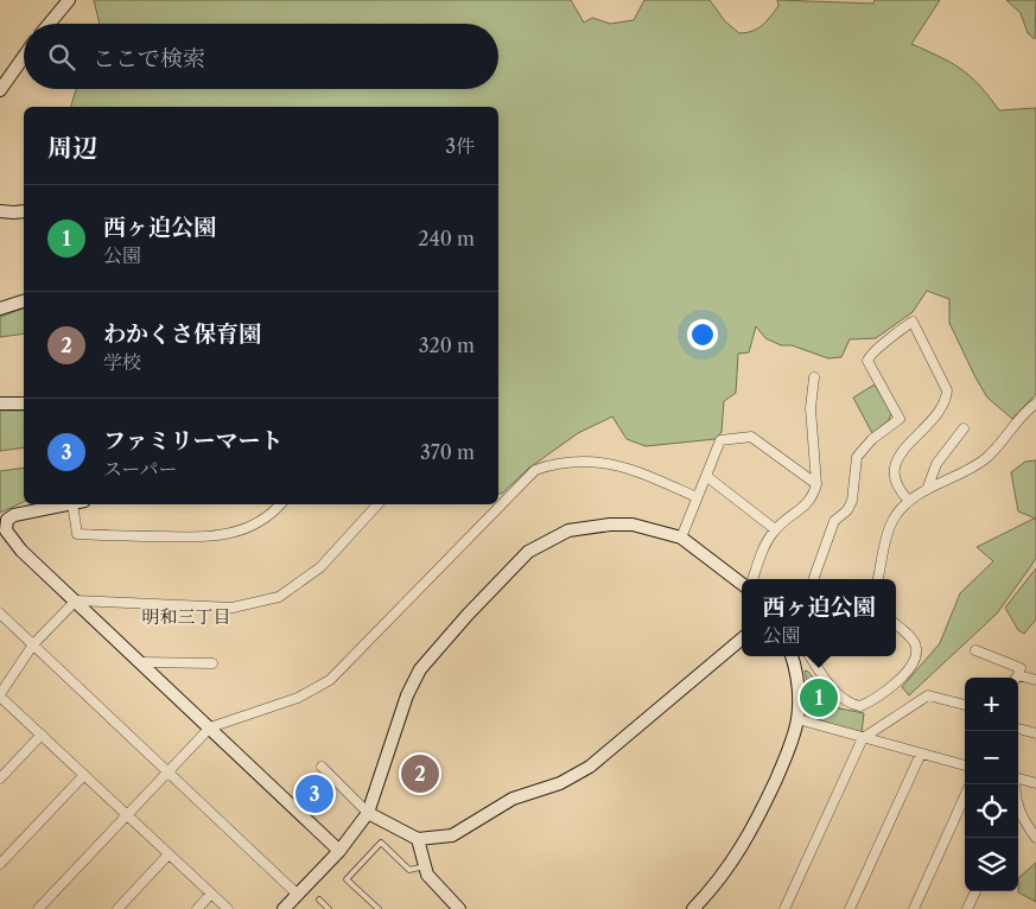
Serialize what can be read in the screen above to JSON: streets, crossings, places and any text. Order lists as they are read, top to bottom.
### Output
{
  "districts": ["明和三丁目"],
  "page": {
    "search": "ここで検索",
    "heading": ["周辺", "3件"],
    "list": [
      {
        "mark": "1",
        "name": "西ヶ迫公園",
        "note": "公園",
        "value": "240 m"
      },
      {
        "mark": "2",
        "name": "わかくさ保育園",
        "note": "学校",
        "value": "320 m"
      },
      {
        "mark": "3",
        "name": "ファミリーマート",
        "note": "スーパー",
        "value": "370 m"
      }
    ],
    "popup": ["西ヶ迫公園", "公園"],
    "pins": ["1", "2", "3"],
    "map_buttons": ["+", "−"]
  }
}
